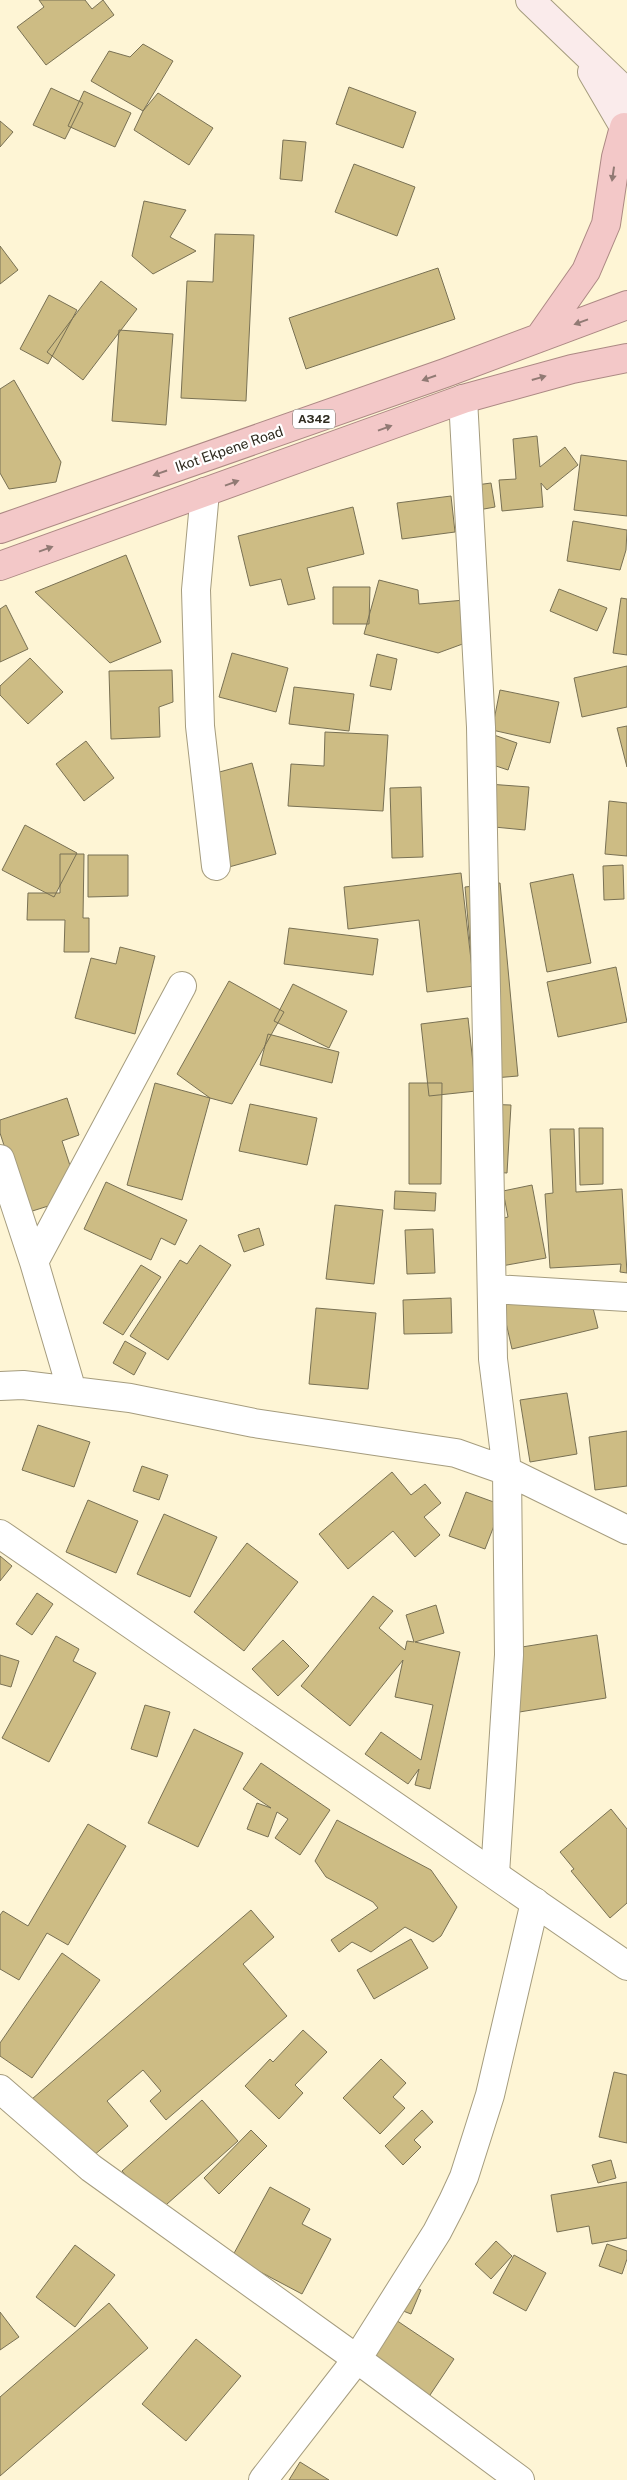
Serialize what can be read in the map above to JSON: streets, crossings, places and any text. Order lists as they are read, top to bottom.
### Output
{
  "streets": {
    "highway": ["A342", "Ikot Ekpene Road"]
  }
}
